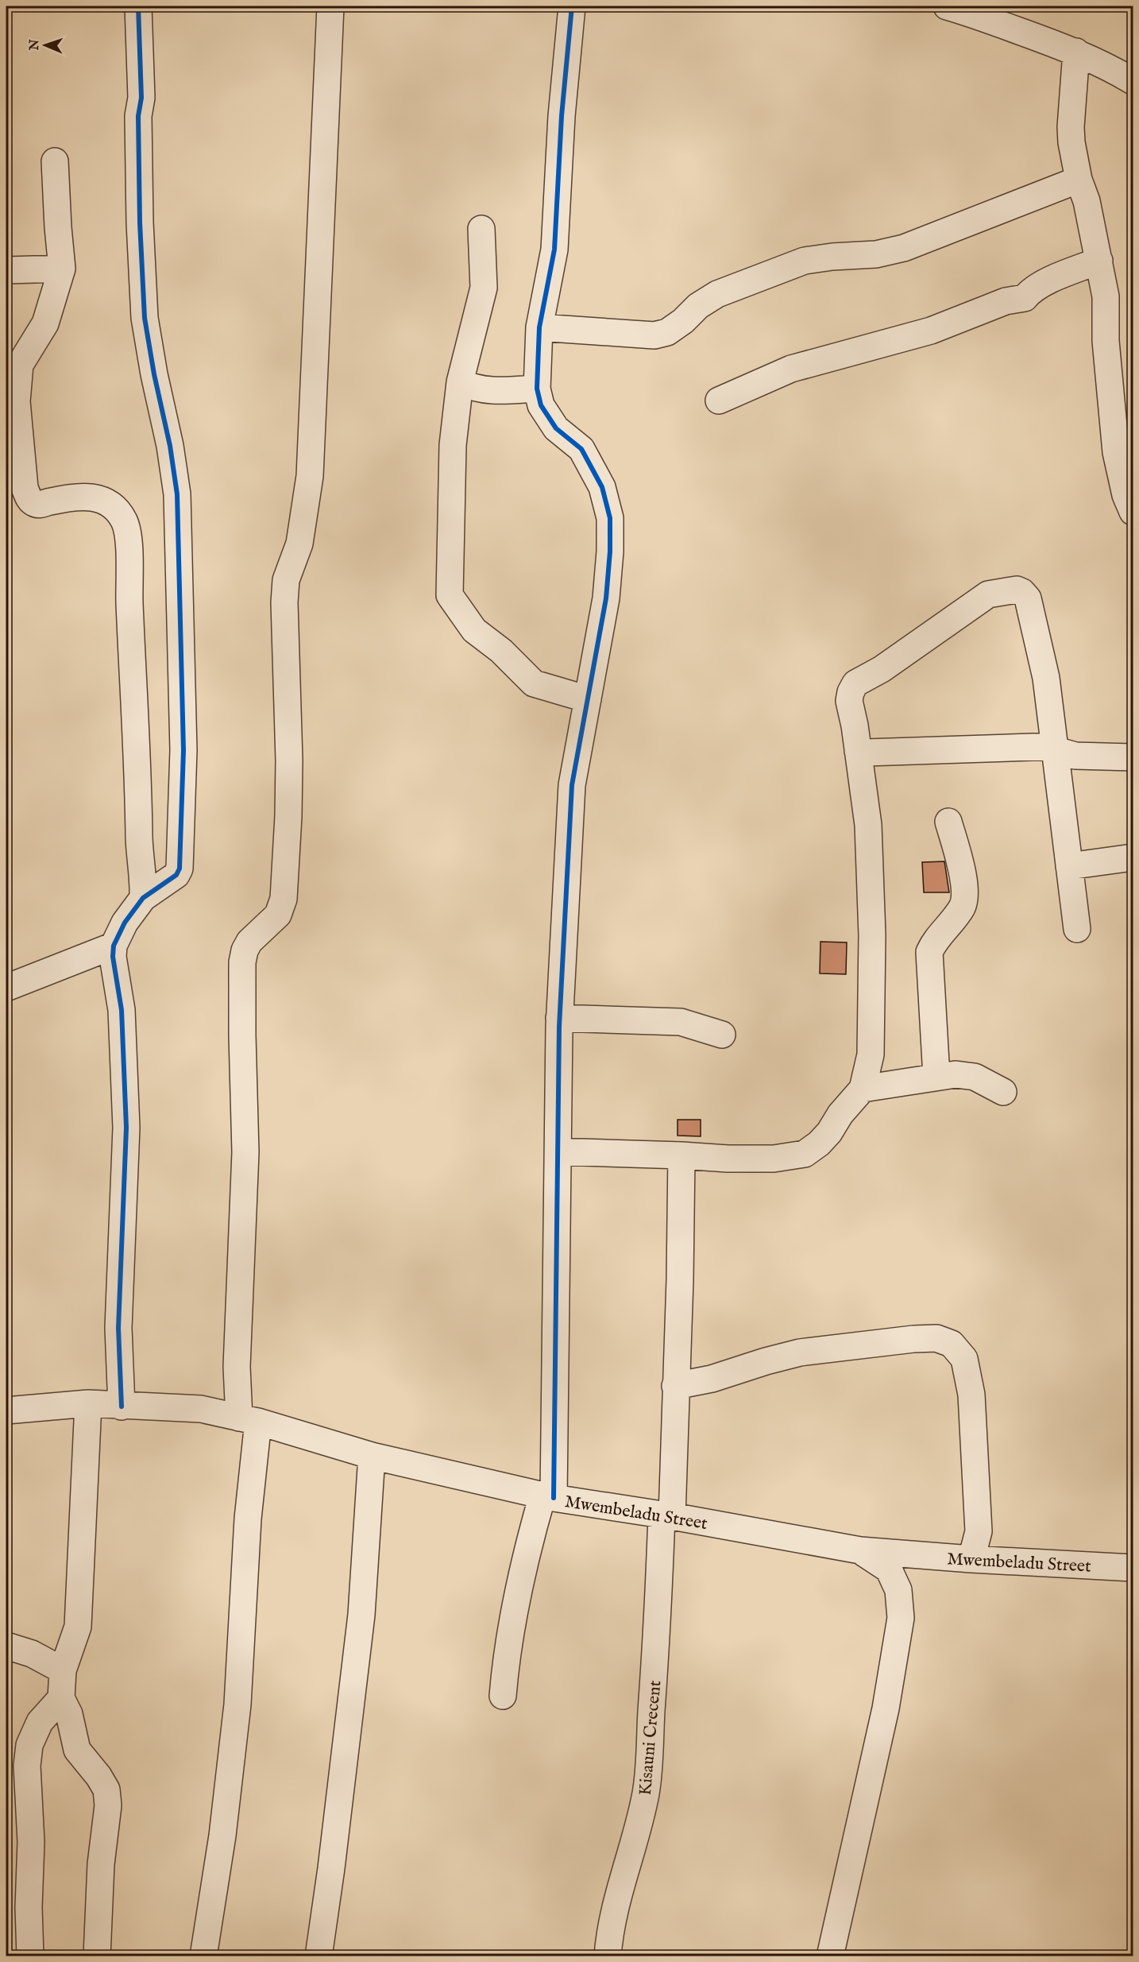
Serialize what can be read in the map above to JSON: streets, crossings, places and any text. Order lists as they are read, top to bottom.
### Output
{
  "streets": {
    "street": ["Mwembeladu Street", "Kisauni Crecent"]
  },
  "crossings": [
    ["Mwembeladu Street", "Kisauni Crecent"]
  ],
  "north": "left"
}
